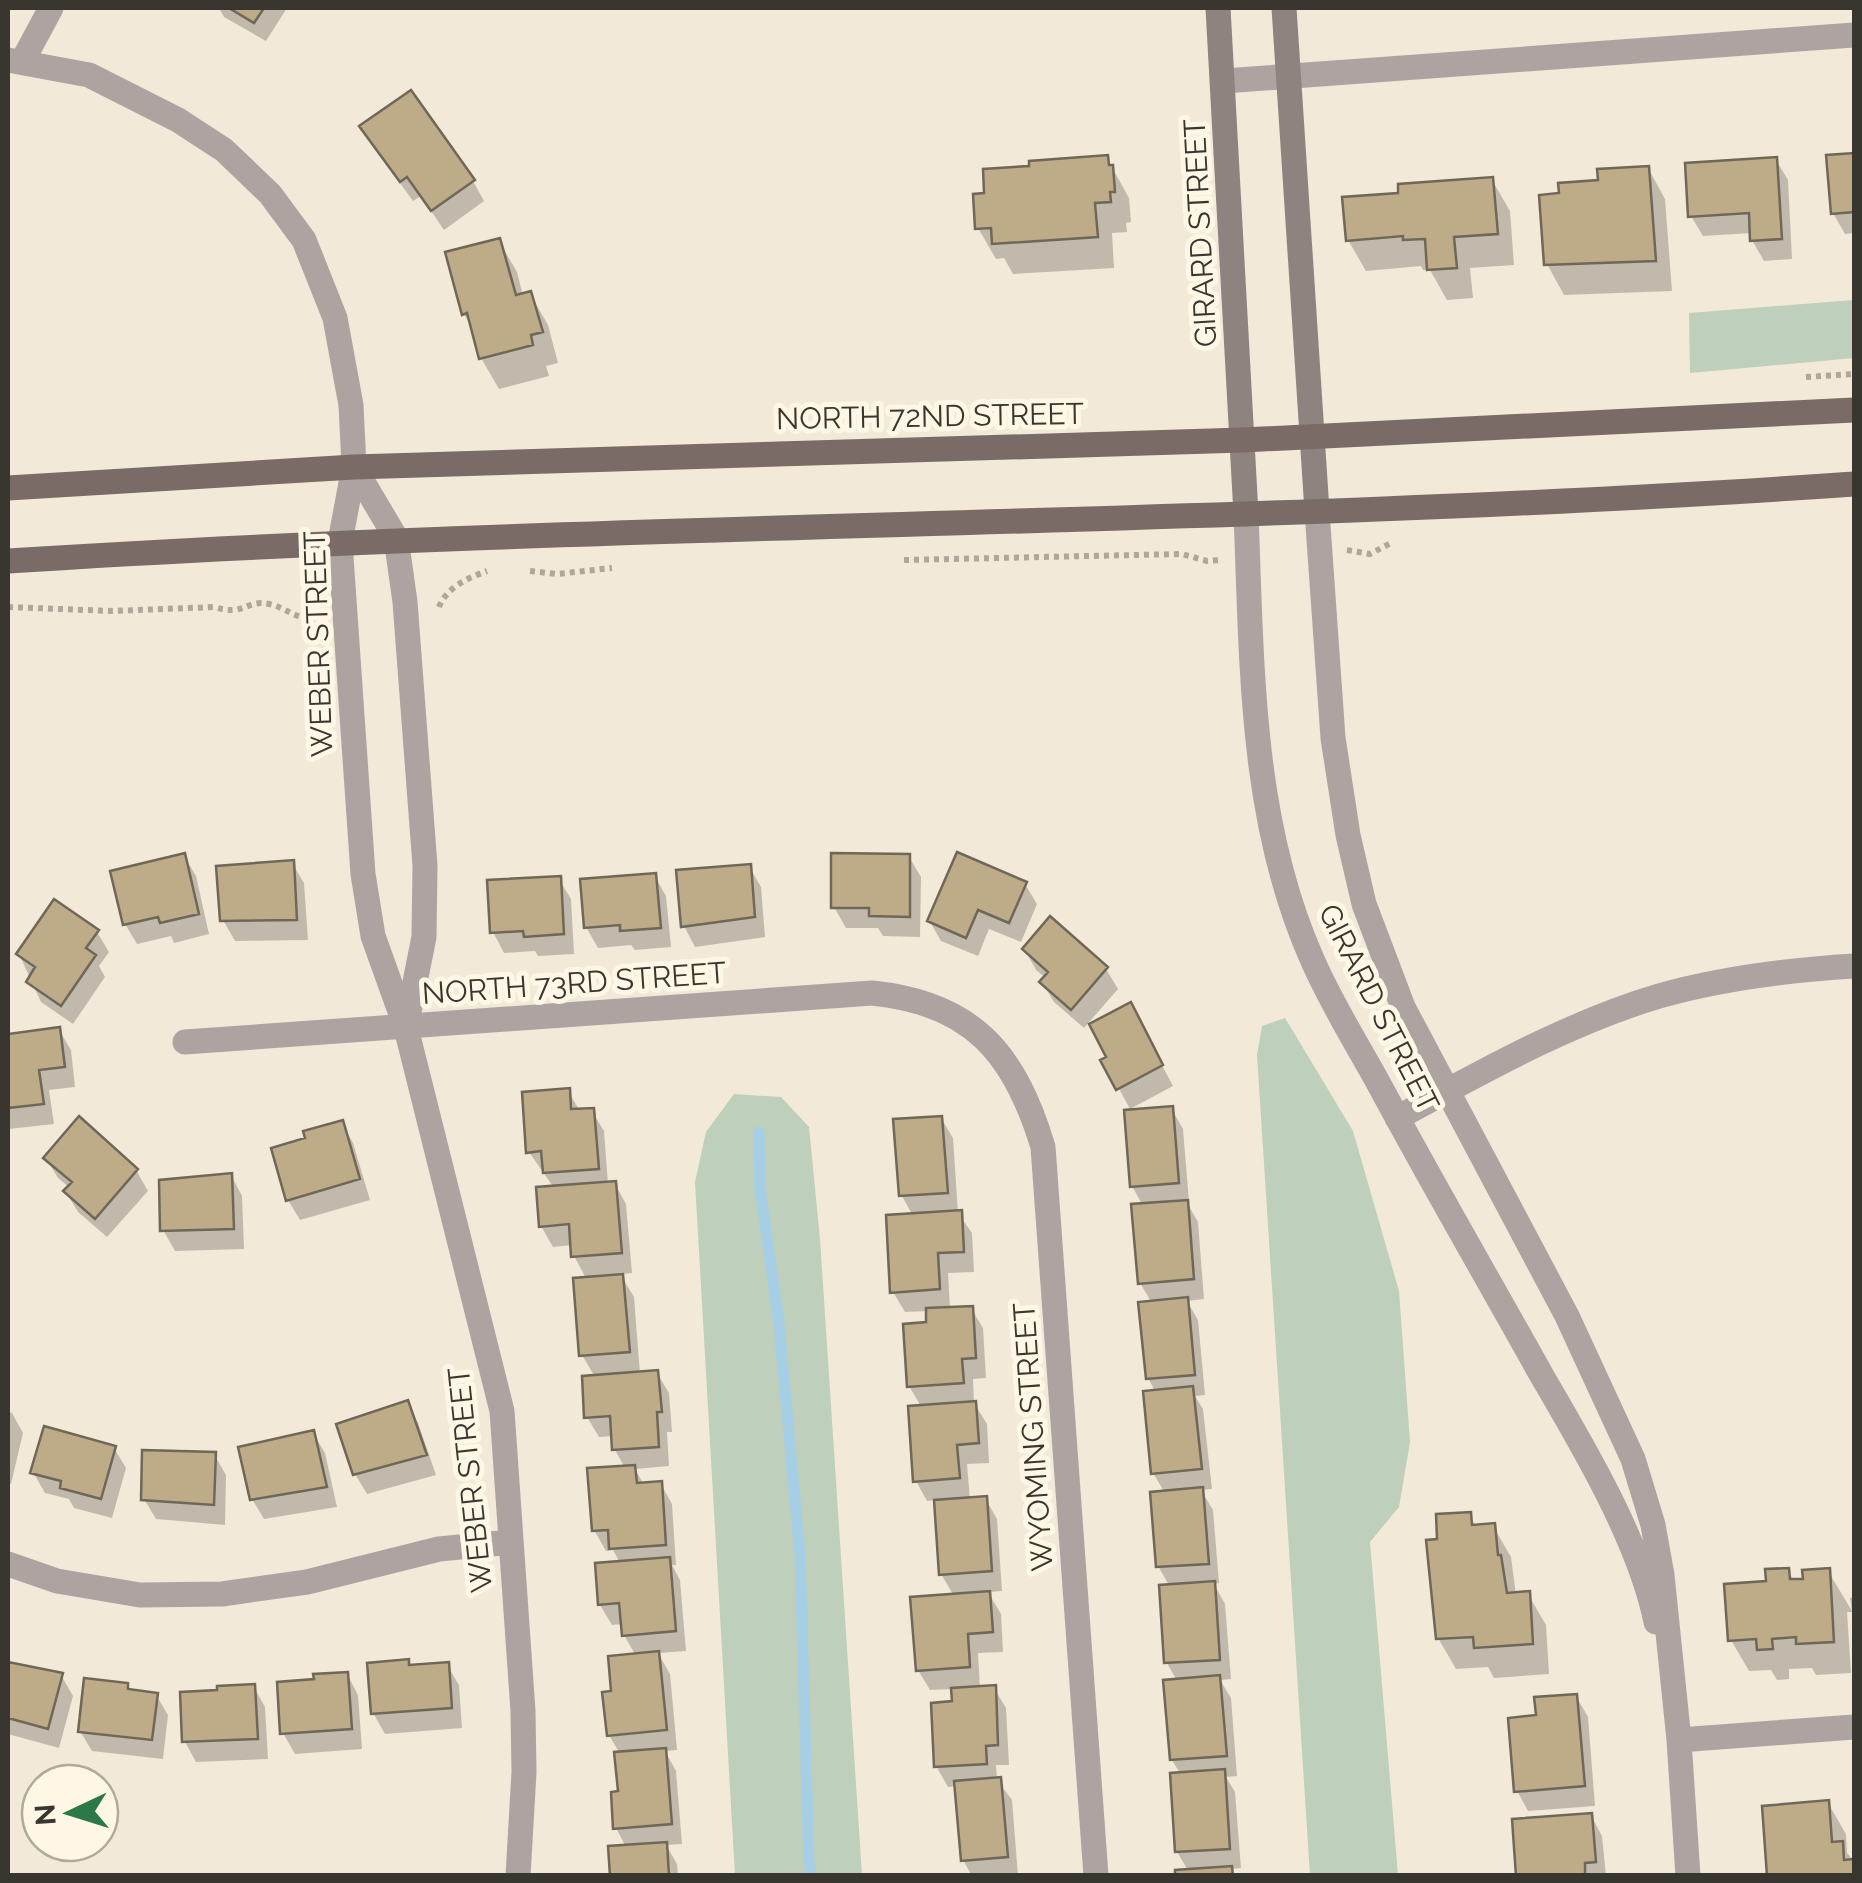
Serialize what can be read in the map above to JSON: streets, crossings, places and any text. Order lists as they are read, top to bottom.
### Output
{
  "streets": {
    "main road": ["NORTH 72ND STREET"],
    "street": [
      "GIRARD STREET",
      "WEBER STREET",
      "NORTH 73RD STREET",
      "WYOMING STREET"
    ]
  },
  "crossings": [
    ["GIRARD STREET", "NORTH 72ND STREET"],
    ["NORTH 72ND STREET", "WEBER STREET"],
    ["WEBER STREET", "NORTH 73RD STREET"],
    ["NORTH 73RD STREET", "WYOMING STREET"]
  ],
  "north": "left"
}
